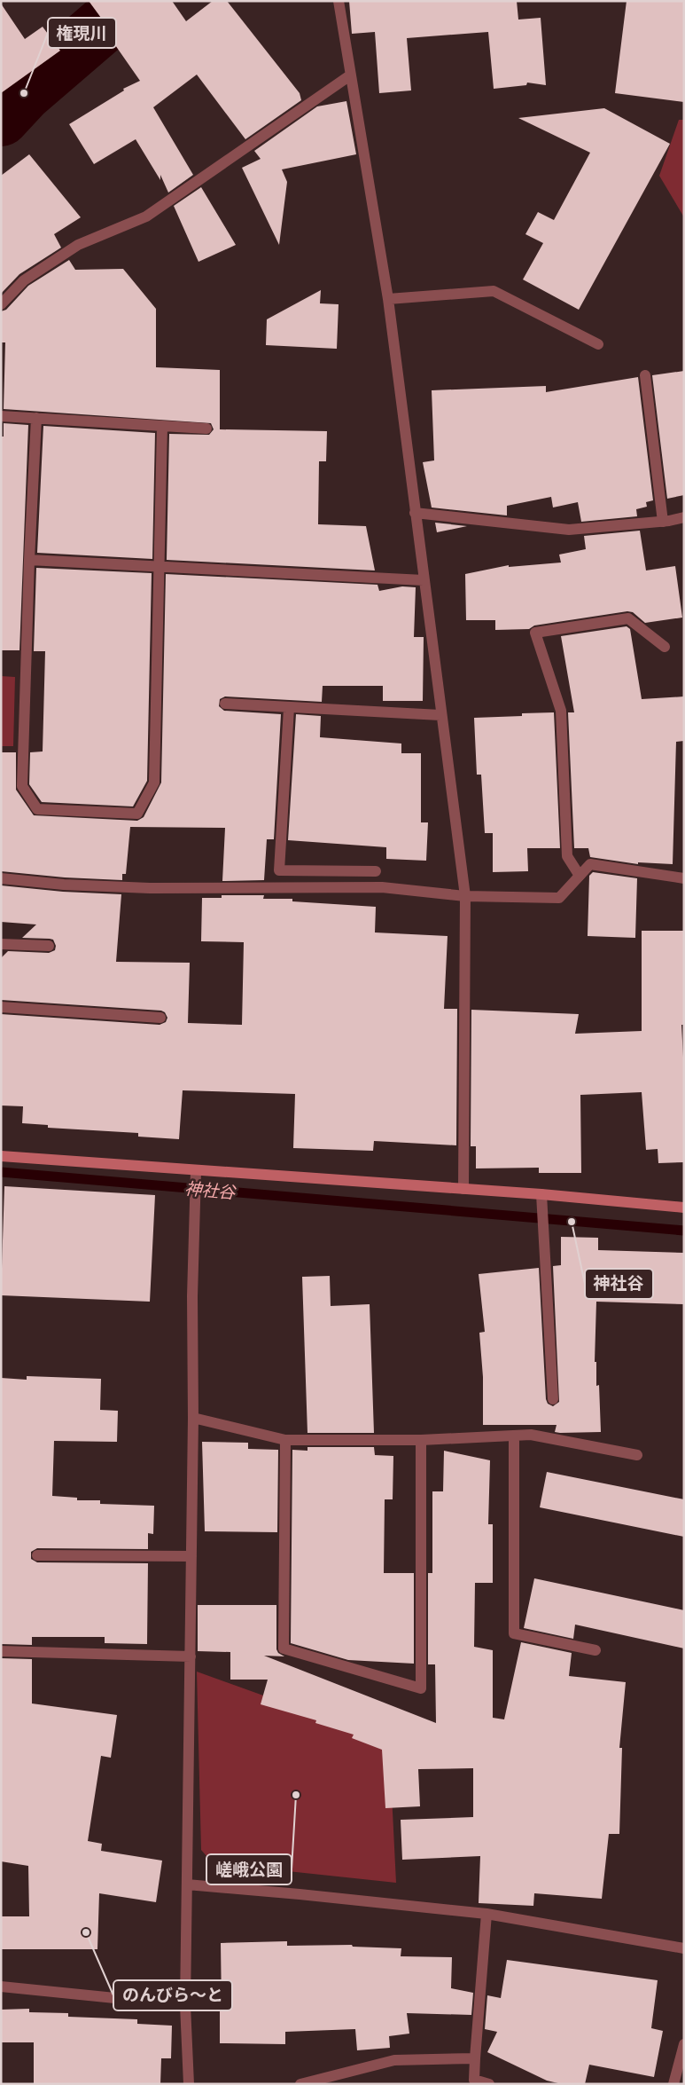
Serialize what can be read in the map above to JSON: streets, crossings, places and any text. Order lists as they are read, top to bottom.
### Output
{
  "water": ["神社谷"],
  "places": [
    "権現川",
    "神社谷",
    "嵯峨公園",
    "のんびら～と"
  ]
}
